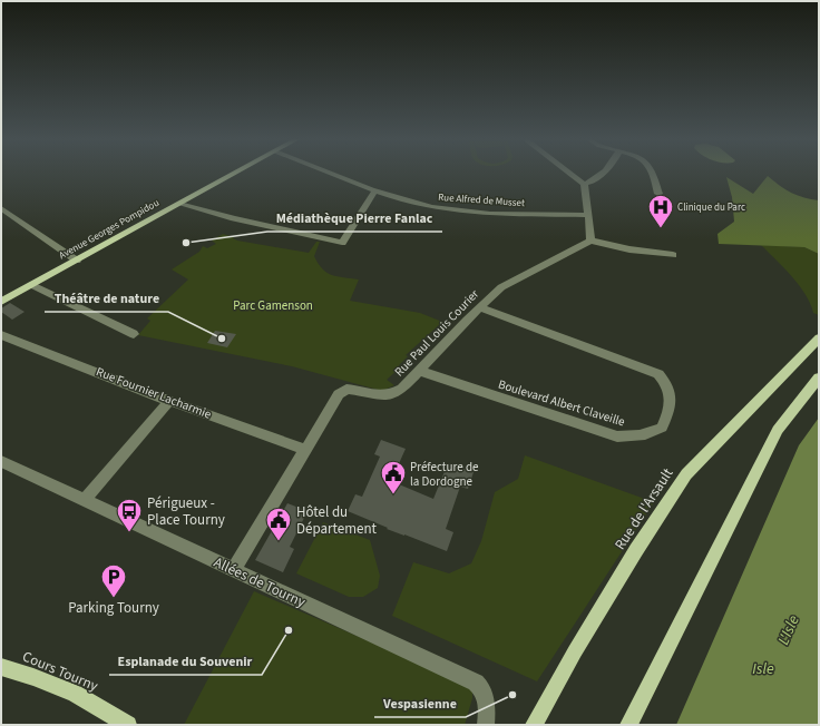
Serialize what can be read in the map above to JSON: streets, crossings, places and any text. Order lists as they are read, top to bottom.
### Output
{
  "streets": {
    "main road": ["Avenue Georges Pompidou", "Rue de l'Arsault", "Cours Tourny"],
    "street": [
      "Rue Alfred de Musset",
      "Rue Paul Louis Courier",
      "Rue Fournier Lacharmie",
      "Boulevard Albert Claveille",
      "Allées de Tourny"
    ]
  },
  "crossings": [
    ["Rue Paul Louis Courier", "Rue Fournier Lacharmie"],
    ["Rue Paul Louis Courier", "Boulevard Albert Claveille"],
    ["Rue Paul Louis Courier", "Allées de Tourny"]
  ],
  "water": ["L'Isle", "Isle"],
  "parks": ["Parc Gamenson"],
  "places": {
    "hospital": ["Clinique du Parc"],
    "other": [
      "Médiathèque Pierre Fanlac",
      "Théâtre de nature",
      "Esplanade du Souvenir",
      "Vespasienne"
    ],
    "public building": ["Préfecture de la Dordogne", "Hôtel du Département"],
    "bus stop": ["Périgueux - Place Tourny"],
    "parking": ["Parking Tourny"]
  }
}
